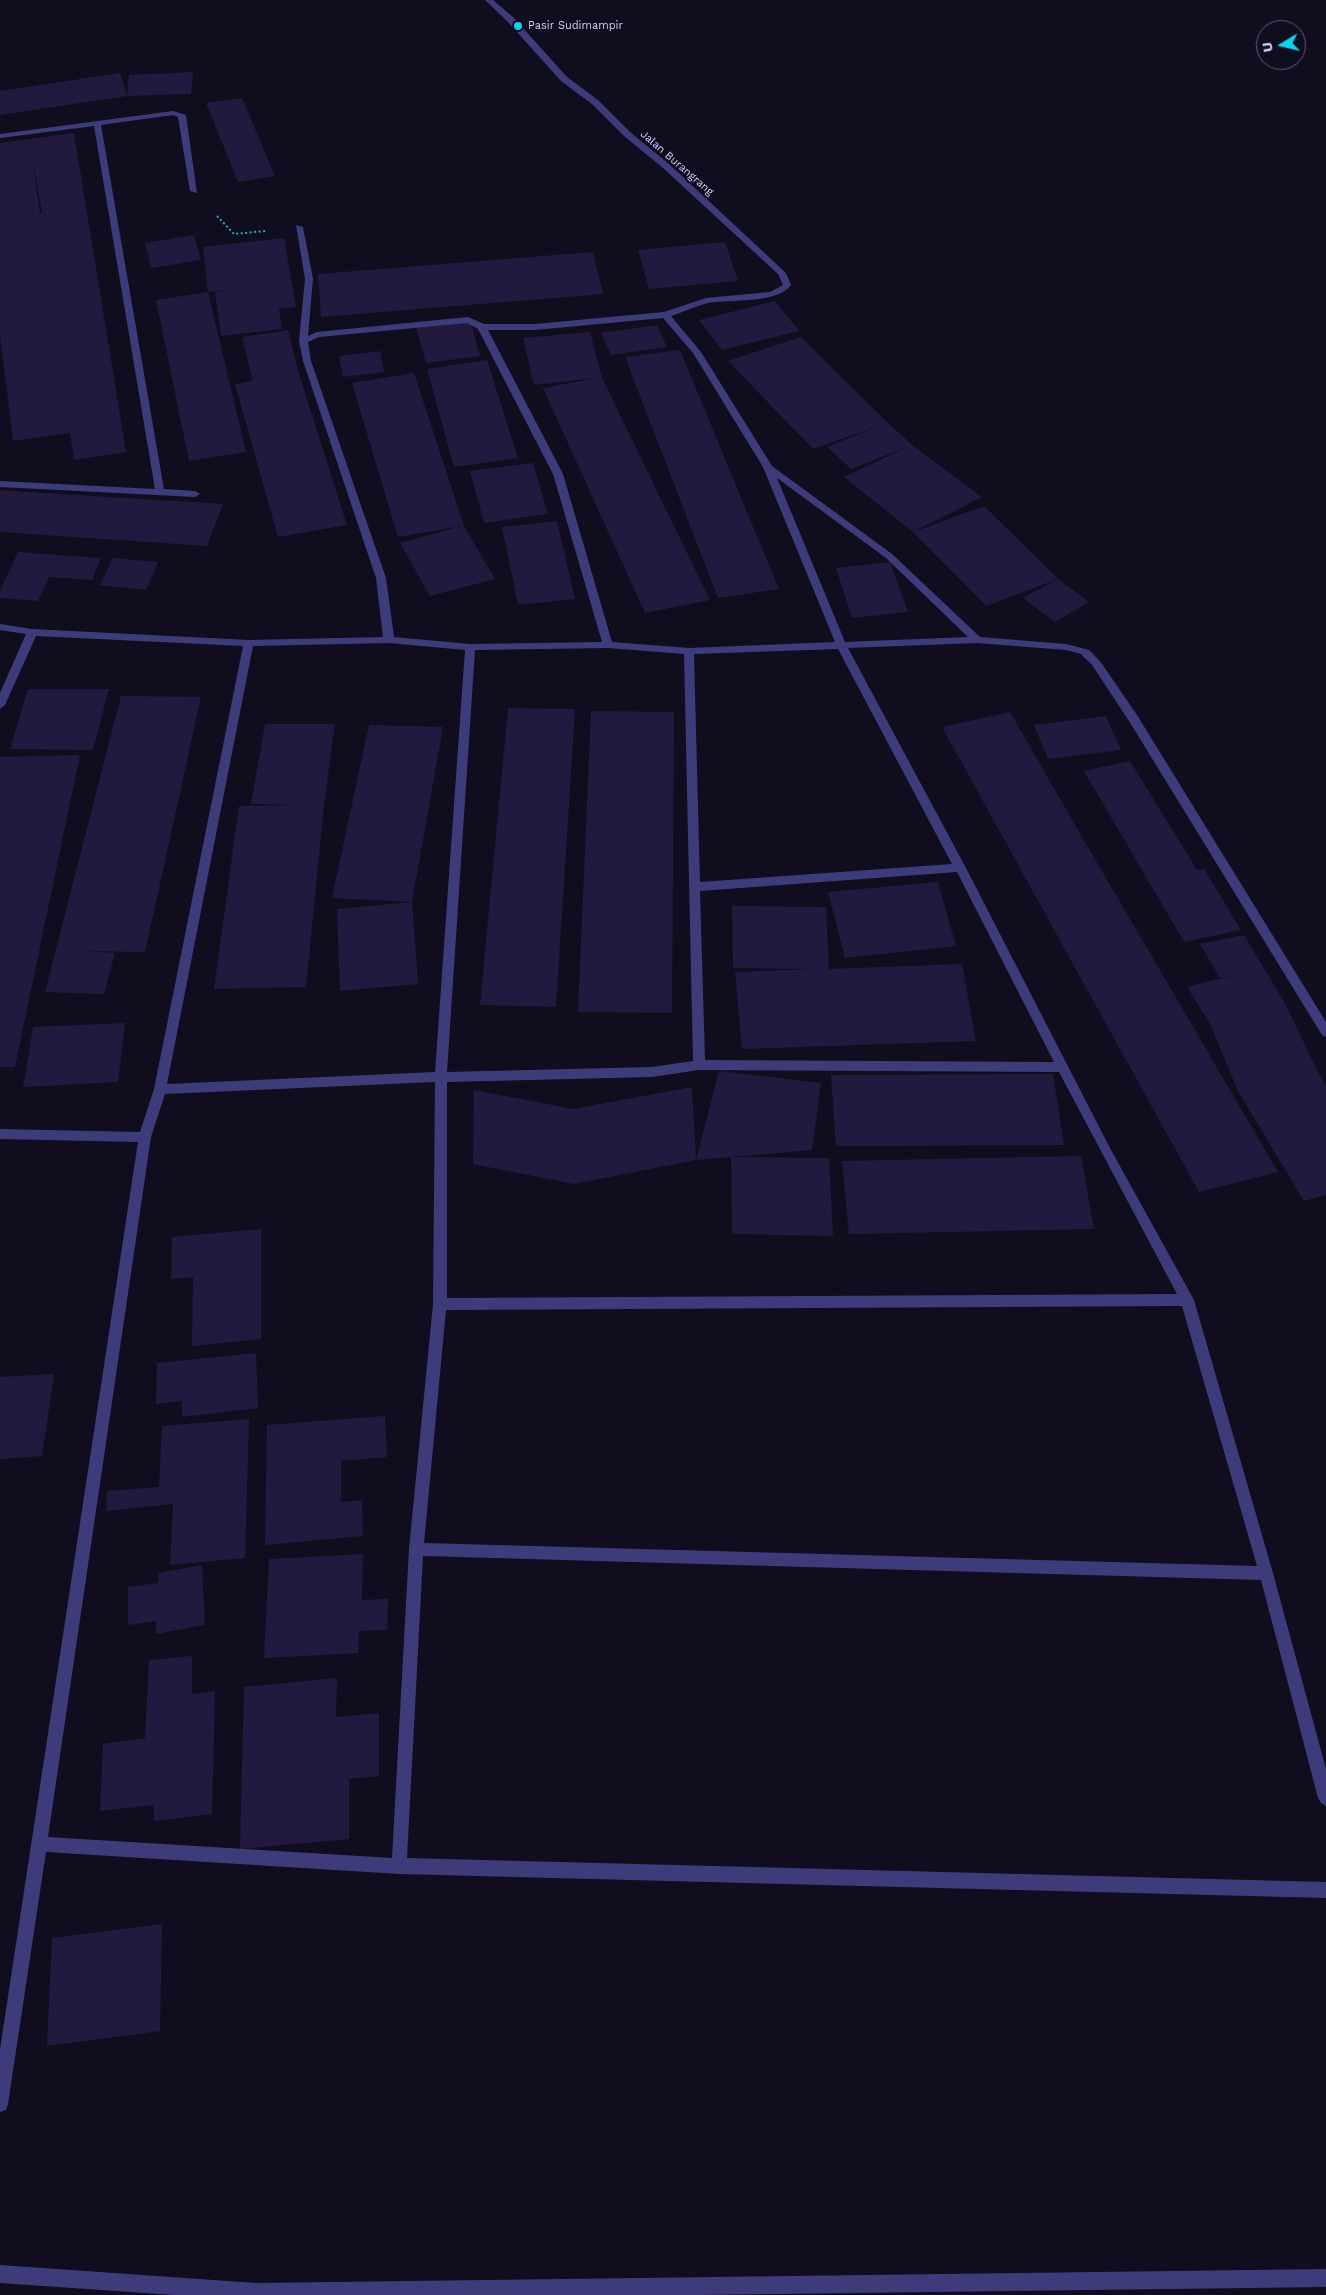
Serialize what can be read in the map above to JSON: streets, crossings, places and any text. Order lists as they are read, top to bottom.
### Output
{
  "streets": {
    "street": ["Jalan Burangrang"]
  },
  "places": ["Pasir Sudimampir"],
  "north": "left"
}
